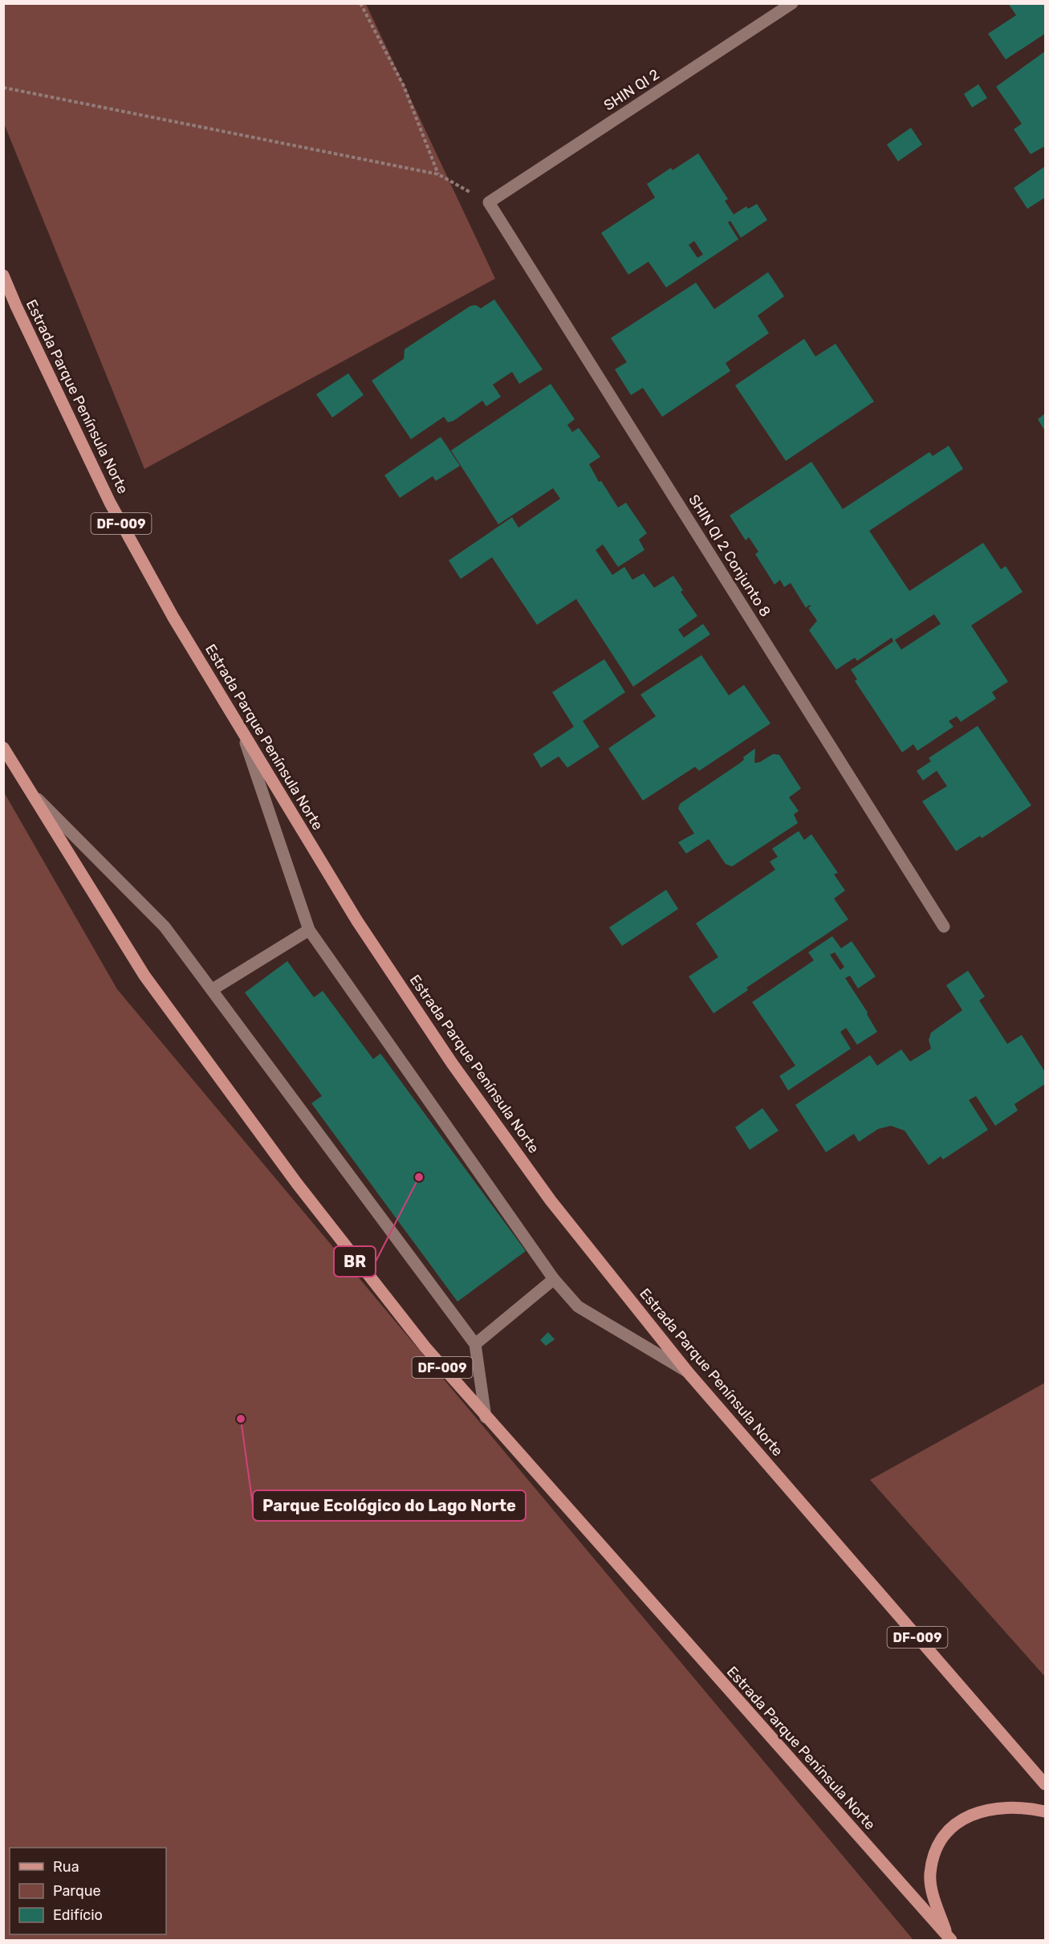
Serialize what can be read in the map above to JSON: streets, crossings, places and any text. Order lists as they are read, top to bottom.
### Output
{
  "streets": {
    "main road": ["Estrada Parque Península Norte", "DF-009"],
    "street": ["SHIN QI 2", "SHIN QI 2 Conjunto 8"]
  },
  "crossings": [
    ["SHIN QI 2", "SHIN QI 2 Conjunto 8"]
  ],
  "places": ["BR", "Parque Ecológico do Lago Norte"],
  "legend": ["Rua", "Parque", "Edifício"]
}
